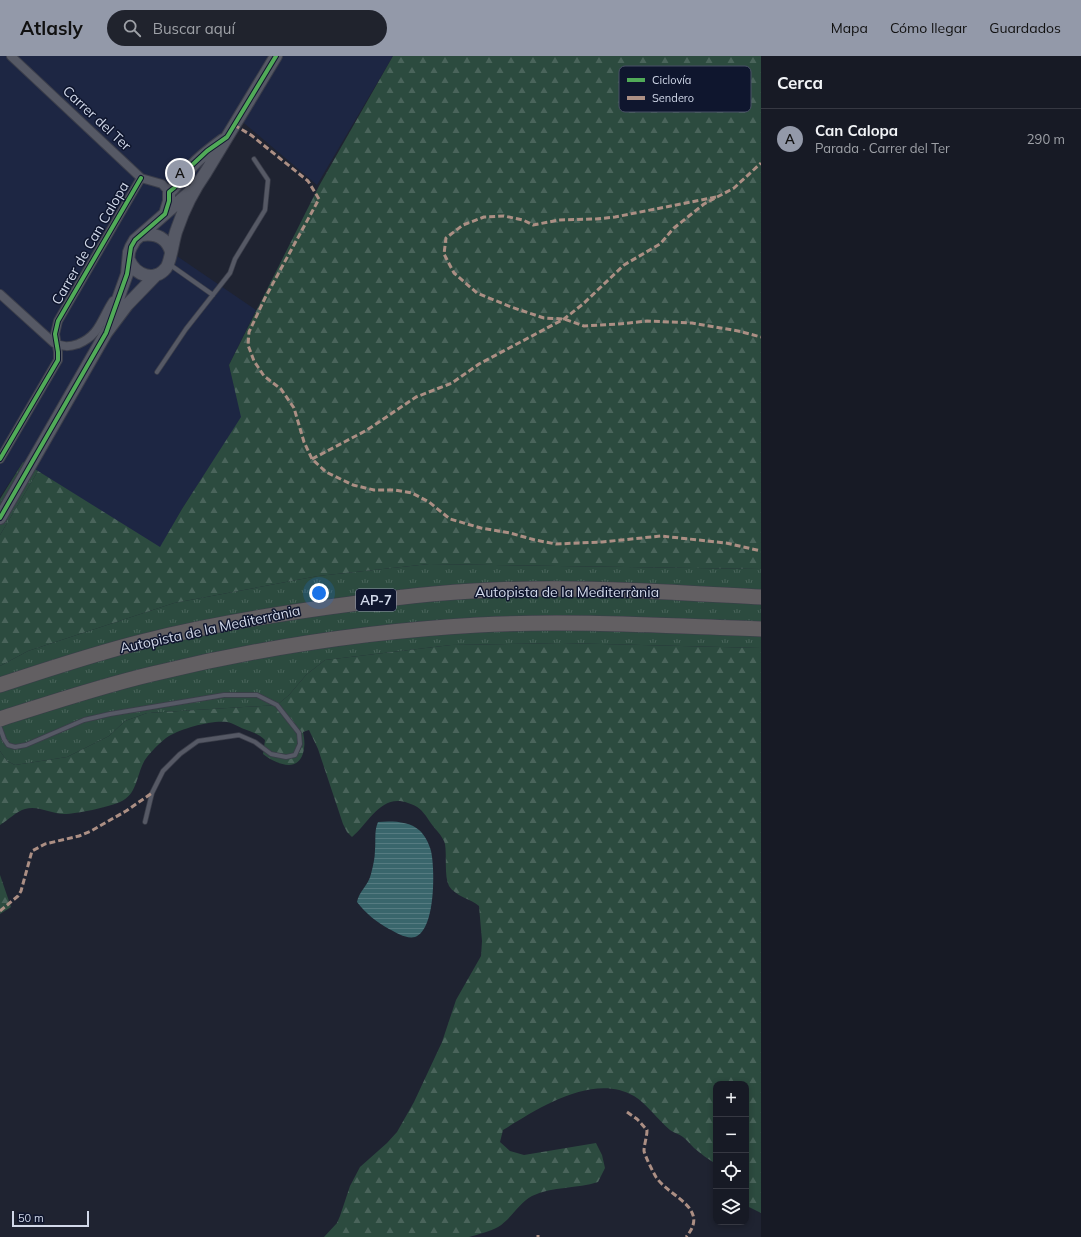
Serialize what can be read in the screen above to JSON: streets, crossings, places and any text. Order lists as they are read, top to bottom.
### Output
{
  "streets": {
    "highway": ["Autopista de la Mediterrània", "AP-7"],
    "street": ["Carrer del Ter", "Carrer de Can Calopa"]
  },
  "crossings": [
    ["Carrer del Ter", "Carrer de Can Calopa"]
  ],
  "legend": ["Ciclovía", "Sendero"],
  "scale_bar": "50 m",
  "page": {
    "header": "Atlasly",
    "search": "Buscar aquí",
    "nav": ["Mapa", "Cómo llegar", "Guardados"],
    "heading": "Cerca",
    "list": [
      {
        "mark": "A",
        "name": "Can Calopa",
        "note": "Parada · Carrer del Ter",
        "value": "290 m"
      }
    ],
    "pins": "A",
    "map_buttons": ["+", "−"],
    "scale": "50 m"
  }
}
